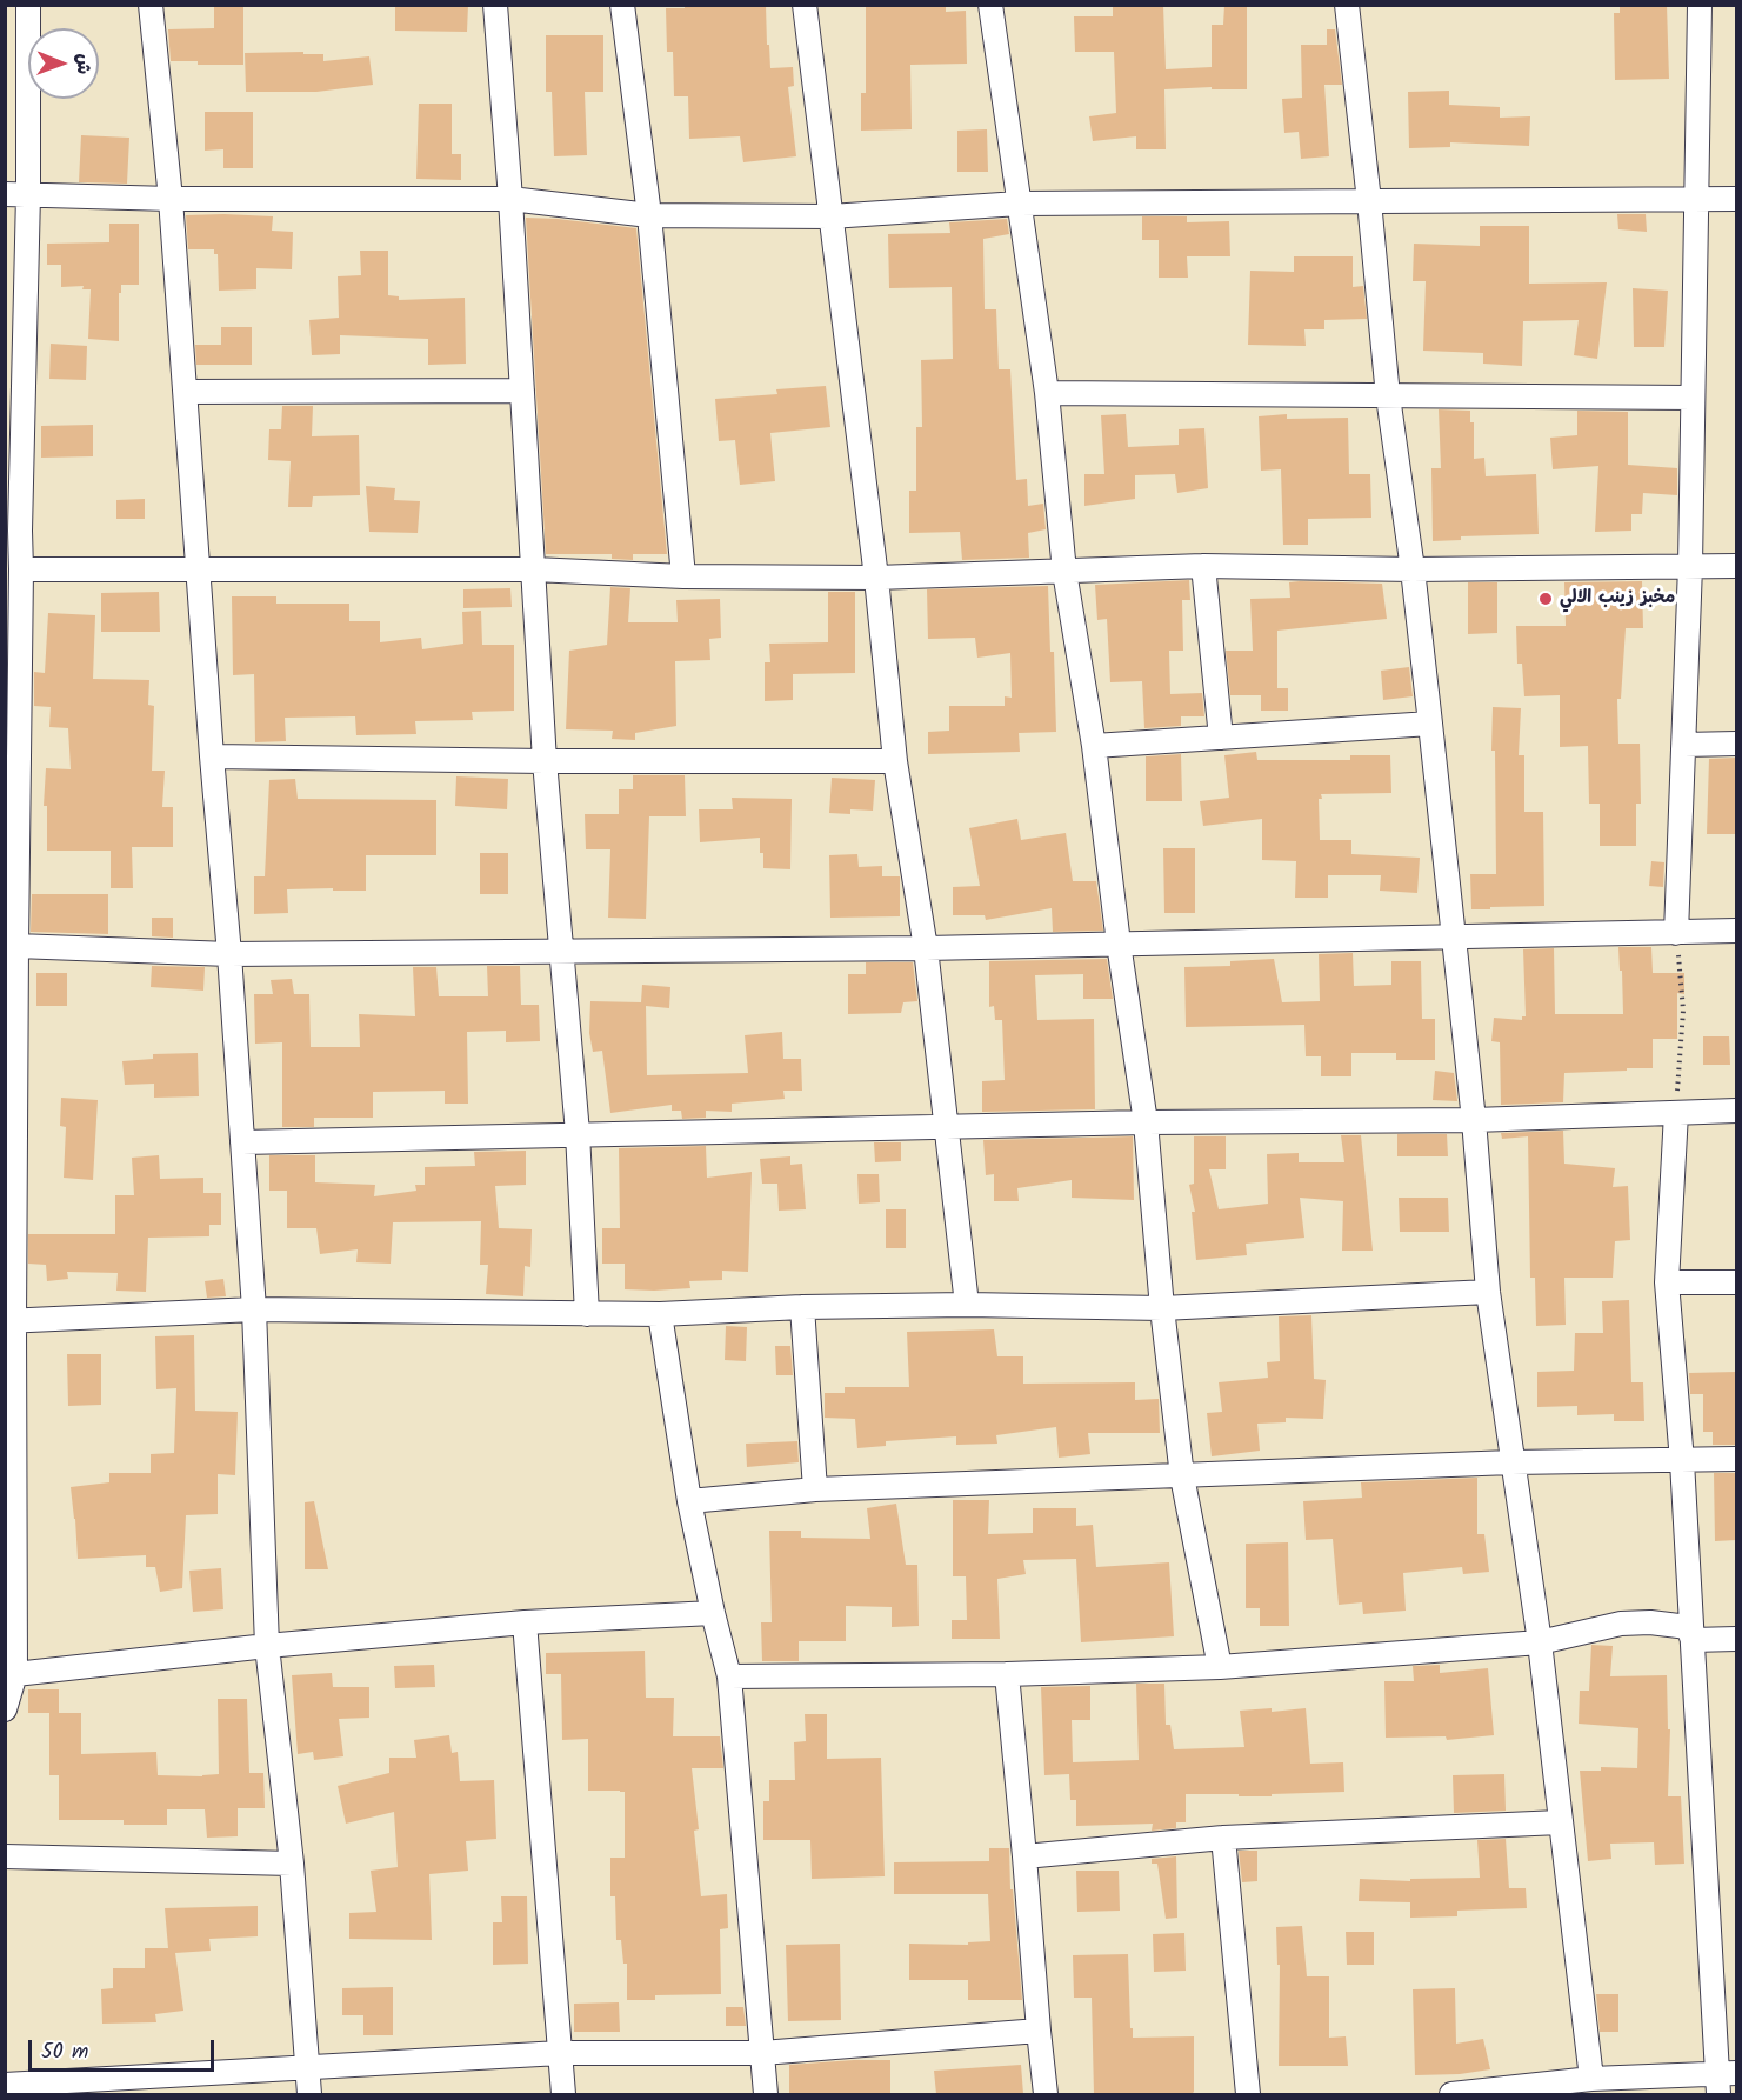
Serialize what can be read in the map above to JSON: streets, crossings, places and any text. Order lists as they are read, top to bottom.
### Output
{
  "places": ["مخبز زينب الالي"],
  "scale_bar": "50 m",
  "north": "right"
}
